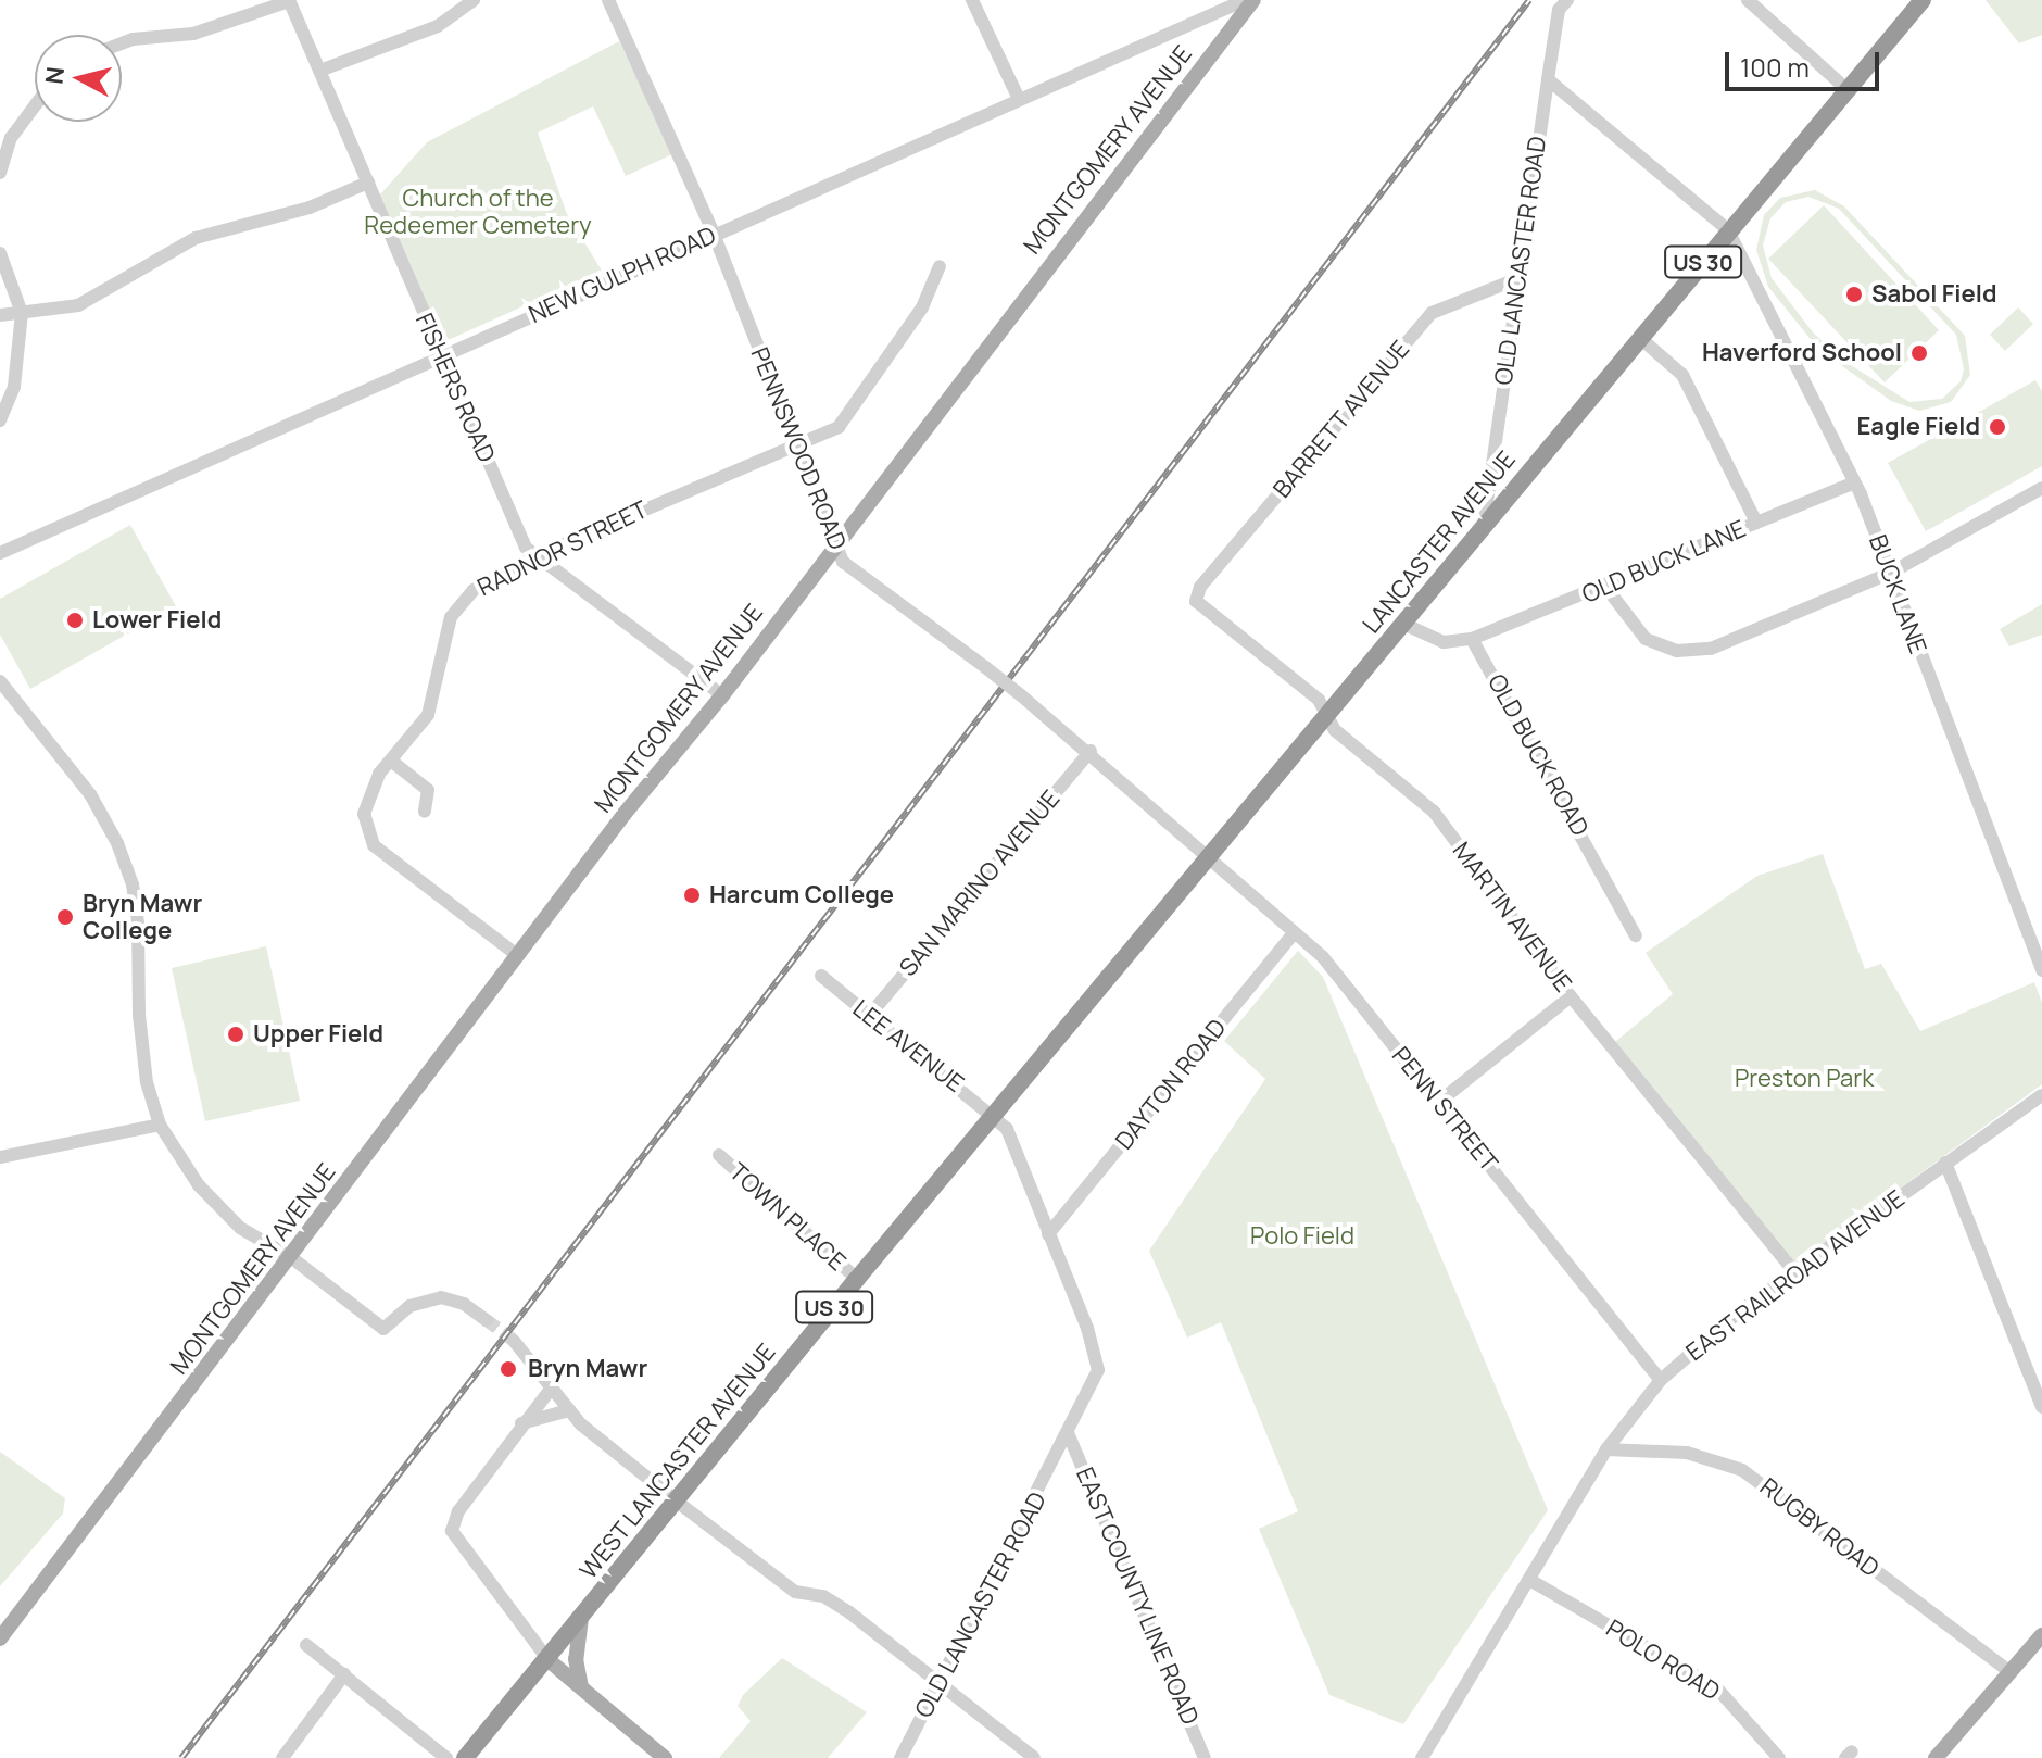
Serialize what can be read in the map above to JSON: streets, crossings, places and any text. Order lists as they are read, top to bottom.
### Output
{
  "streets": {
    "highway": ["US 30", "LANCASTER AVENUE", "WEST LANCASTER AVENUE"],
    "main road": ["MONTGOMERY AVENUE"],
    "street": [
      "OLD LANCASTER ROAD",
      "NEW GULPH ROAD",
      "FISHERS ROAD",
      "BARRETT AVENUE",
      "PENNSWOOD ROAD",
      "RADNOR STREET",
      "OLD BUCK LANE",
      "BUCK LANE",
      "OLD BUCK ROAD",
      "SAN MARINO AVENUE",
      "MARTIN AVENUE",
      "LEE AVENUE",
      "DAYTON ROAD",
      "PENN STREET",
      "TOWN PLACE",
      "EAST RAILROAD AVENUE",
      "RUGBY ROAD",
      "EAST COUNTY LINE ROAD",
      "POLO ROAD"
    ]
  },
  "crossings": [
    ["MONTGOMERY AVENUE", "FISHERS ROAD"],
    ["MONTGOMERY AVENUE", "PENNSWOOD ROAD"],
    ["MONTGOMERY AVENUE", "RADNOR STREET"],
    ["OLD LANCASTER ROAD", "BARRETT AVENUE"],
    ["OLD LANCASTER ROAD", "LANCASTER AVENUE"],
    ["OLD LANCASTER ROAD", "LEE AVENUE"],
    ["OLD LANCASTER ROAD", "DAYTON ROAD"],
    ["OLD LANCASTER ROAD", "WEST LANCASTER AVENUE"],
    ["OLD LANCASTER ROAD", "EAST COUNTY LINE ROAD"],
    ["NEW GULPH ROAD", "FISHERS ROAD"],
    ["NEW GULPH ROAD", "PENNSWOOD ROAD"],
    ["FISHERS ROAD", "RADNOR STREET"],
    ["BARRETT AVENUE", "MARTIN AVENUE"],
    ["PENNSWOOD ROAD", "LANCASTER AVENUE"],
    ["PENNSWOOD ROAD", "RADNOR STREET"],
    ["PENNSWOOD ROAD", "SAN MARINO AVENUE"],
    ["PENNSWOOD ROAD", "PENN STREET"],
    ["LANCASTER AVENUE", "BUCK LANE"],
    ["LANCASTER AVENUE", "MARTIN AVENUE"],
    ["LANCASTER AVENUE", "LEE AVENUE"],
    ["LANCASTER AVENUE", "PENN STREET"],
    ["LANCASTER AVENUE", "WEST LANCASTER AVENUE"],
    ["OLD BUCK LANE", "BUCK LANE"],
    ["OLD BUCK LANE", "OLD BUCK ROAD"],
    ["SAN MARINO AVENUE", "LEE AVENUE"],
    ["MARTIN AVENUE", "EAST RAILROAD AVENUE"],
    ["LEE AVENUE", "WEST LANCASTER AVENUE"],
    ["DAYTON ROAD", "PENN STREET"],
    ["PENN STREET", "EAST RAILROAD AVENUE"],
    ["TOWN PLACE", "WEST LANCASTER AVENUE"],
    ["EAST RAILROAD AVENUE", "RUGBY ROAD"],
    ["EAST RAILROAD AVENUE", "POLO ROAD"]
  ],
  "parks": ["Church of the Redeemer Cemetery", "Preston Park", "Polo Field"],
  "places": [
    "Sabol Field",
    "Haverford School",
    "Eagle Field",
    "Lower Field",
    "Harcum College",
    "Bryn Mawr College",
    "Upper Field",
    "Bryn Mawr"
  ],
  "scale_bar": "100 m",
  "north": "left"
}
